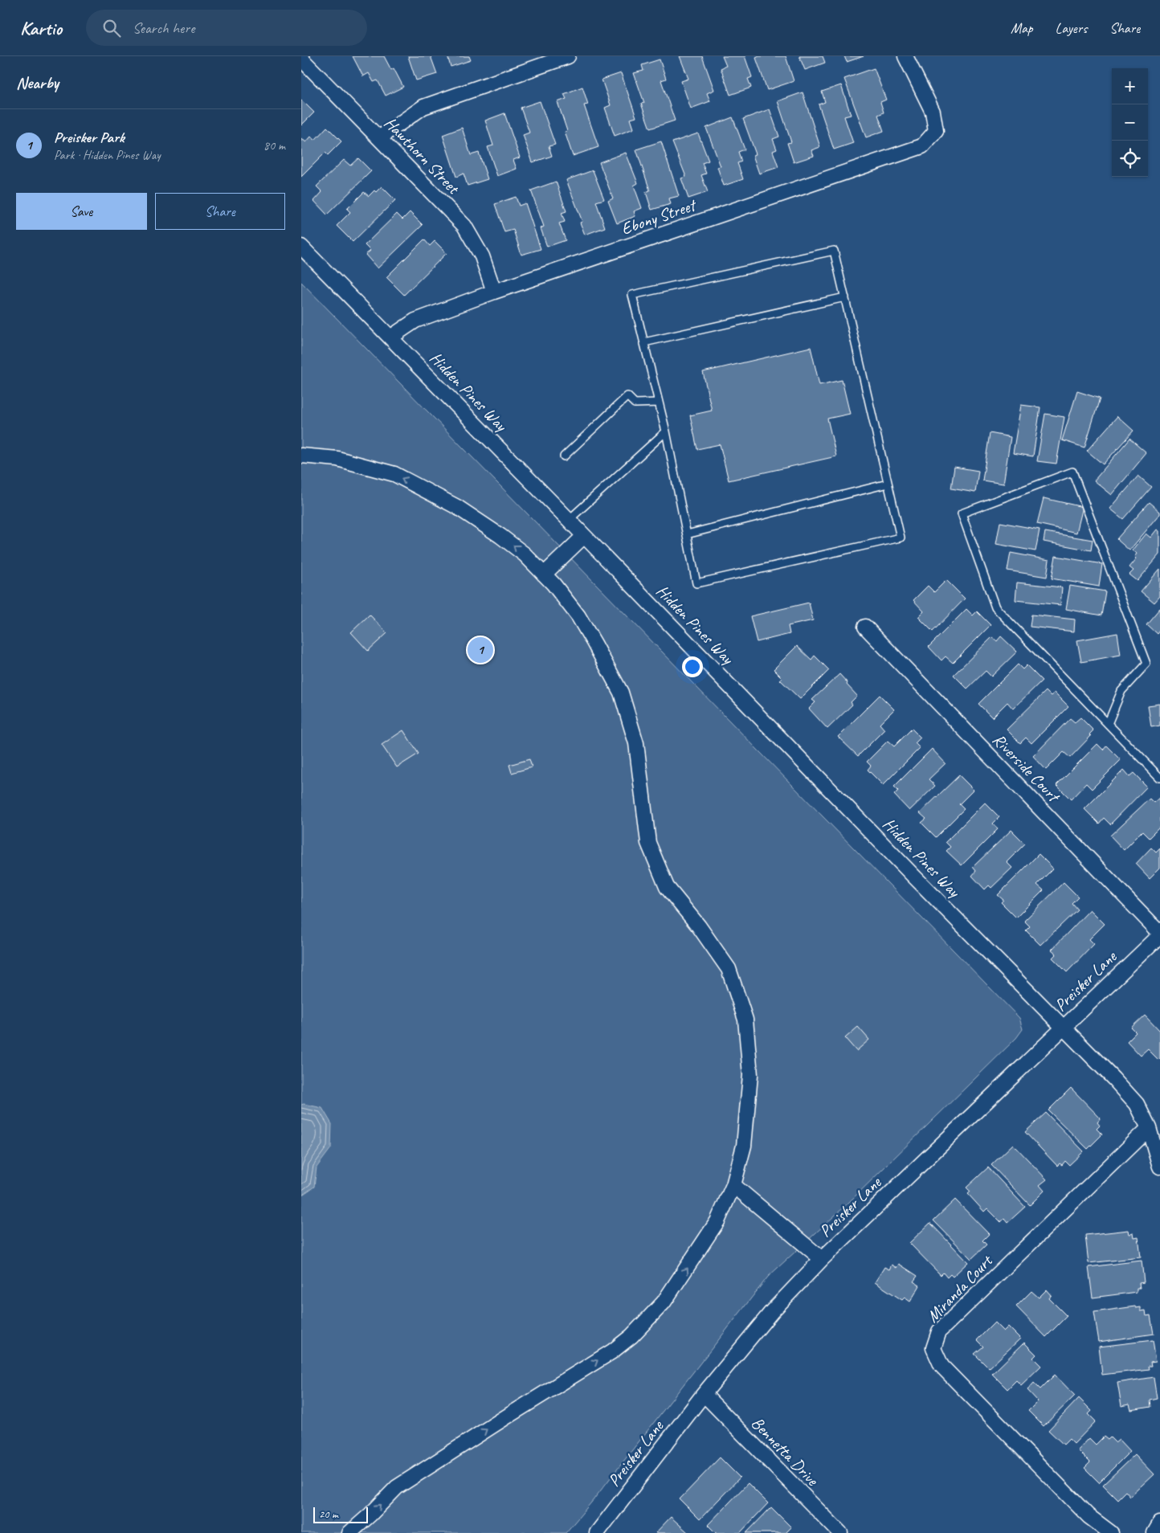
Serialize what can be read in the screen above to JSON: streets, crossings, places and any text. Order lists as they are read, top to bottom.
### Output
{
  "streets": {
    "street": [
      "Hawthorn Street",
      "Ebony Street",
      "Hidden Pines Way",
      "Riverside Court",
      "Preisker Lane",
      "Miranda Court",
      "Bennetta Drive"
    ]
  },
  "crossings": [
    ["Hawthorn Street", "Ebony Street"],
    ["Ebony Street", "Hidden Pines Way"],
    ["Hidden Pines Way", "Preisker Lane"],
    ["Hidden Pines Way", "Miranda Court"],
    ["Riverside Court", "Preisker Lane"],
    ["Preisker Lane", "Bennetta Drive"]
  ],
  "scale_bar": "20 m",
  "page": {
    "header": "Kartio",
    "search": "Search here",
    "nav": ["Map", "Layers", "Share"],
    "heading": "Nearby",
    "map_buttons": ["+", "−"],
    "list": [
      {
        "mark": "1",
        "name": "Preisker Park",
        "note": "Park · Hidden Pines Way",
        "value": "80 m"
      }
    ],
    "buttons": ["Save", "Share"],
    "pins": "1",
    "scale": "20 m"
  }
}
